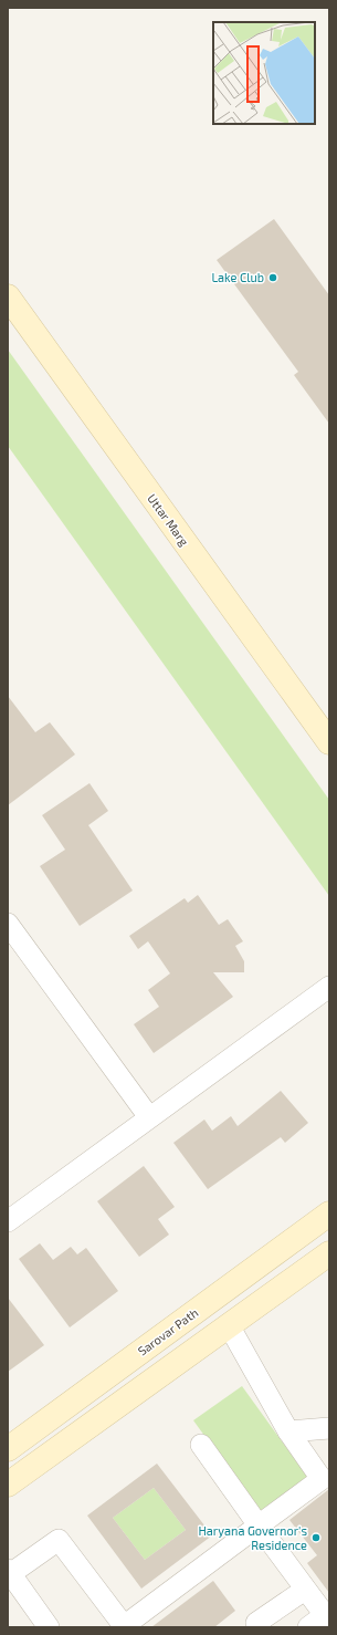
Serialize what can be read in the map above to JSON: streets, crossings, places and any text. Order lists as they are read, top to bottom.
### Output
{
  "streets": {
    "main road": ["Uttar Marg", "Sarovar Path"]
  },
  "places": ["Lake Club", "Haryana Governor's Residence"]
}
